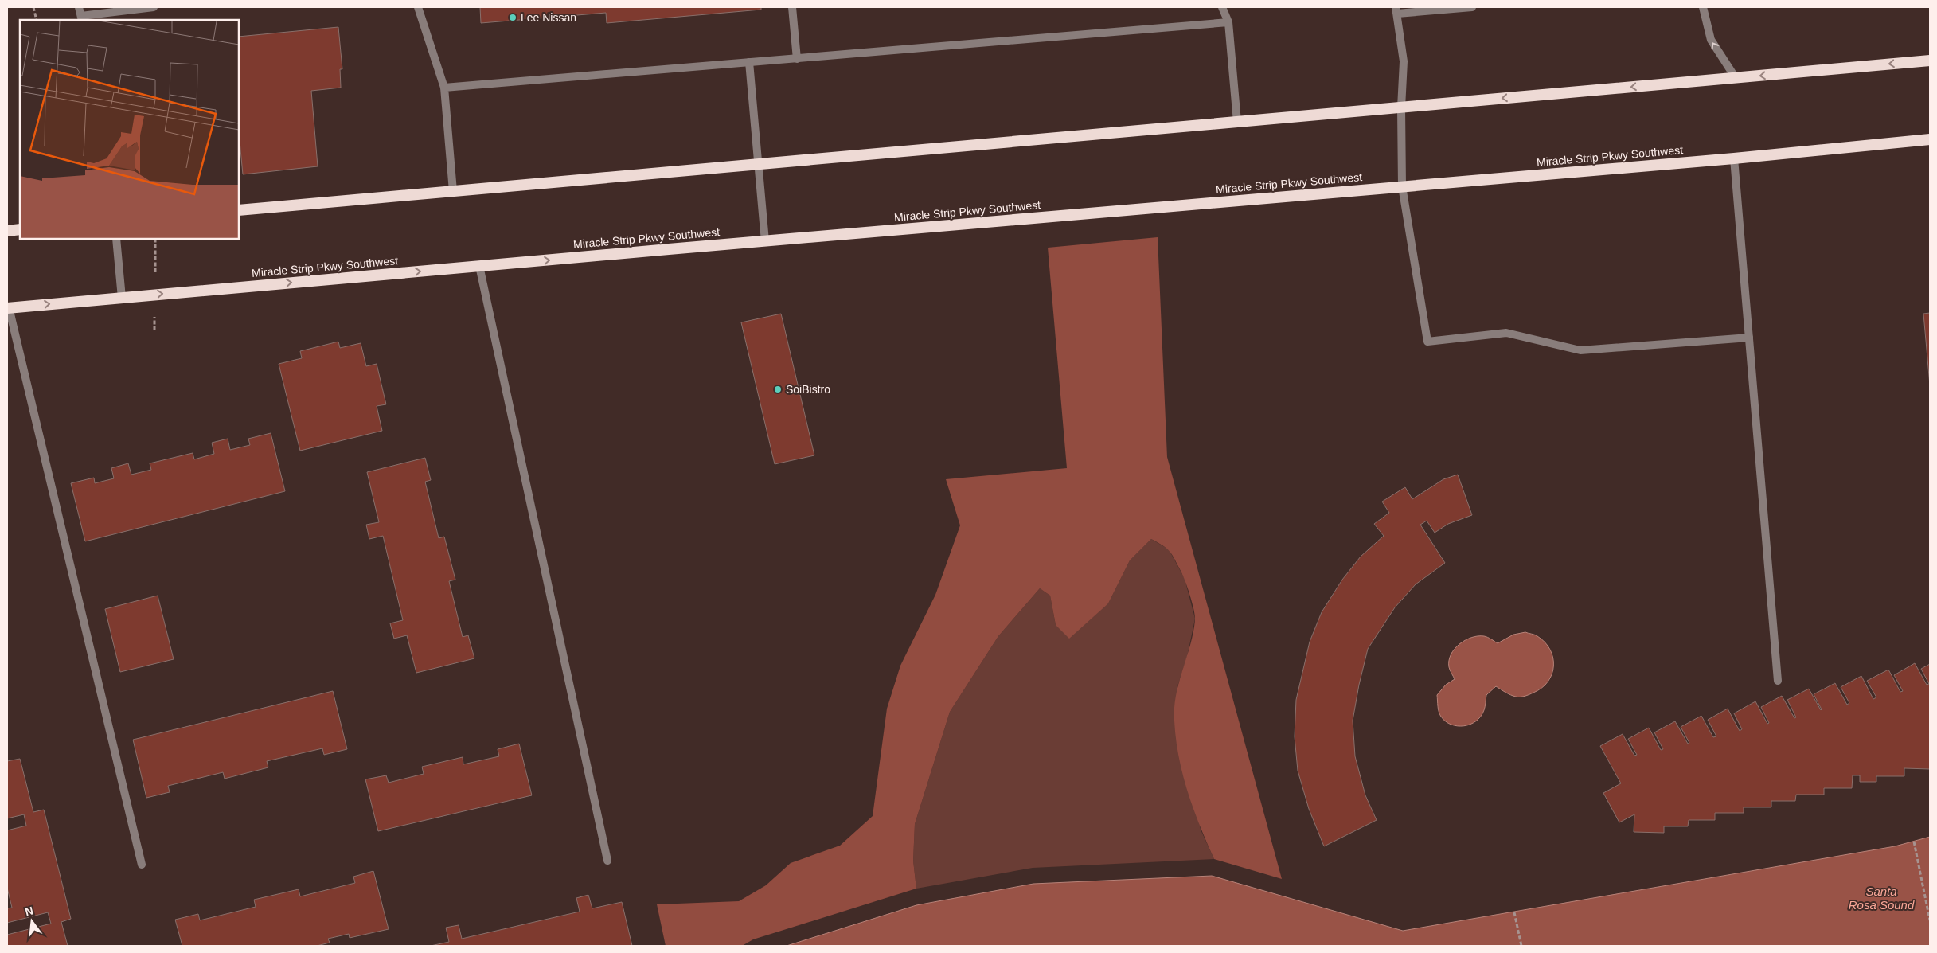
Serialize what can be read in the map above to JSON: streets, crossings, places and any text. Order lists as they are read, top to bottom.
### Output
{
  "streets": {
    "highway": ["Miracle Strip Pkwy Southwest"]
  },
  "water": ["Santa Rosa Sound"],
  "places": ["Lee Nissan", "SoiBistro"],
  "north": "top"
}
